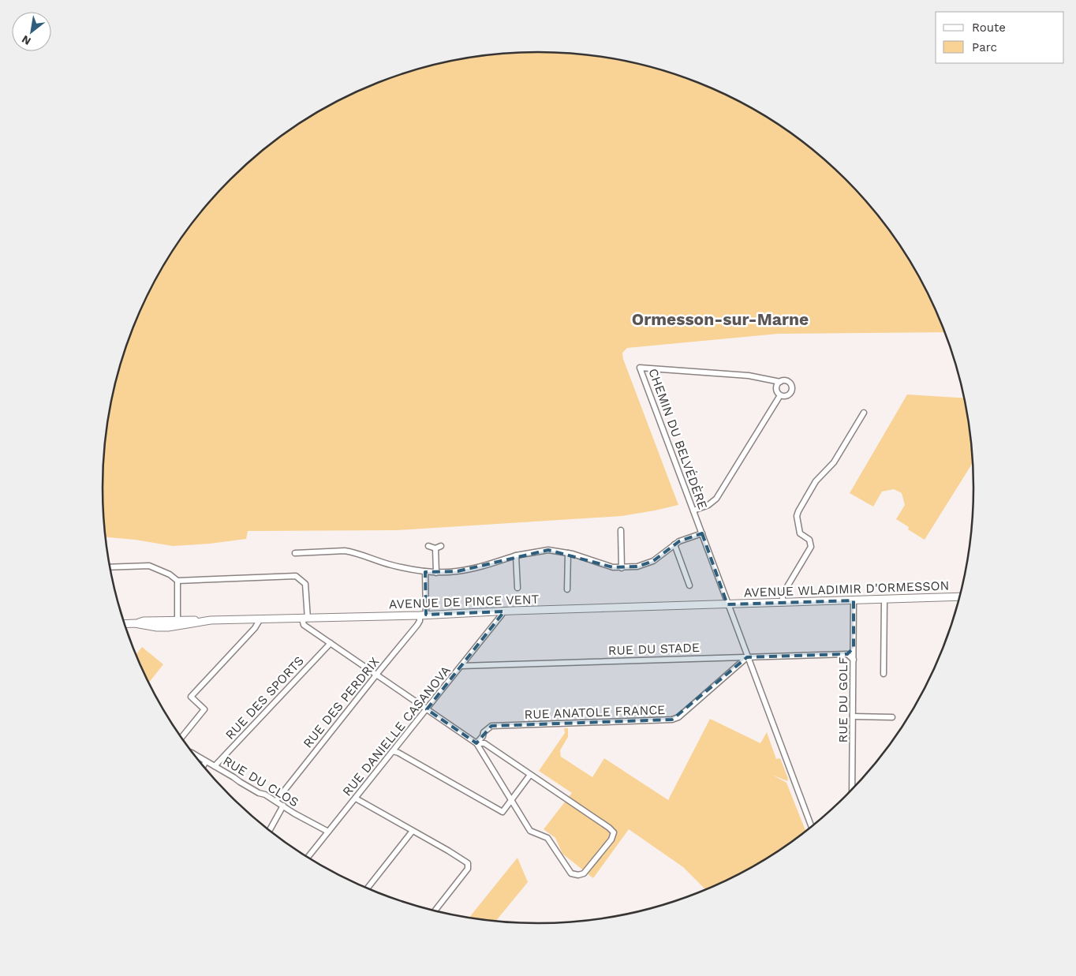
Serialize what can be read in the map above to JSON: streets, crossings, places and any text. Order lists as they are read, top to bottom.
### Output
{
  "streets": {
    "main road": ["AVENUE WLADIMIR D'ORMESSON", "AVENUE DE PINCE VENT"],
    "street": [
      "CHEMIN DU BELVÉDÈRE",
      "RUE DU STADE",
      "RUE DES SPORTS",
      "RUE DU GOLF",
      "RUE DES PERDRIX",
      "RUE ANATOLE FRANCE",
      "RUE DANIELLE CASANOVA",
      "RUE DU CLOS"
    ]
  },
  "crossings": [
    ["CHEMIN DU BELVÉDÈRE", "AVENUE WLADIMIR D'ORMESSON"],
    ["CHEMIN DU BELVÉDÈRE", "AVENUE DE PINCE VENT"],
    ["CHEMIN DU BELVÉDÈRE", "RUE DU STADE"],
    ["CHEMIN DU BELVÉDÈRE", "RUE ANATOLE FRANCE"],
    ["AVENUE WLADIMIR D'ORMESSON", "AVENUE DE PINCE VENT"],
    ["AVENUE WLADIMIR D'ORMESSON", "RUE DU GOLF"],
    ["AVENUE DE PINCE VENT", "RUE DES PERDRIX"],
    ["AVENUE DE PINCE VENT", "RUE DANIELLE CASANOVA"],
    ["RUE DU STADE", "RUE ANATOLE FRANCE"],
    ["RUE DU STADE", "RUE DANIELLE CASANOVA"],
    ["RUE DES SPORTS", "RUE DU CLOS"],
    ["RUE DES PERDRIX", "RUE DU CLOS"],
    ["RUE DANIELLE CASANOVA", "RUE DU CLOS"]
  ],
  "districts": ["Ormesson-sur-Marne"],
  "legend": ["Route", "Parc"],
  "north": "bottom left"
}
